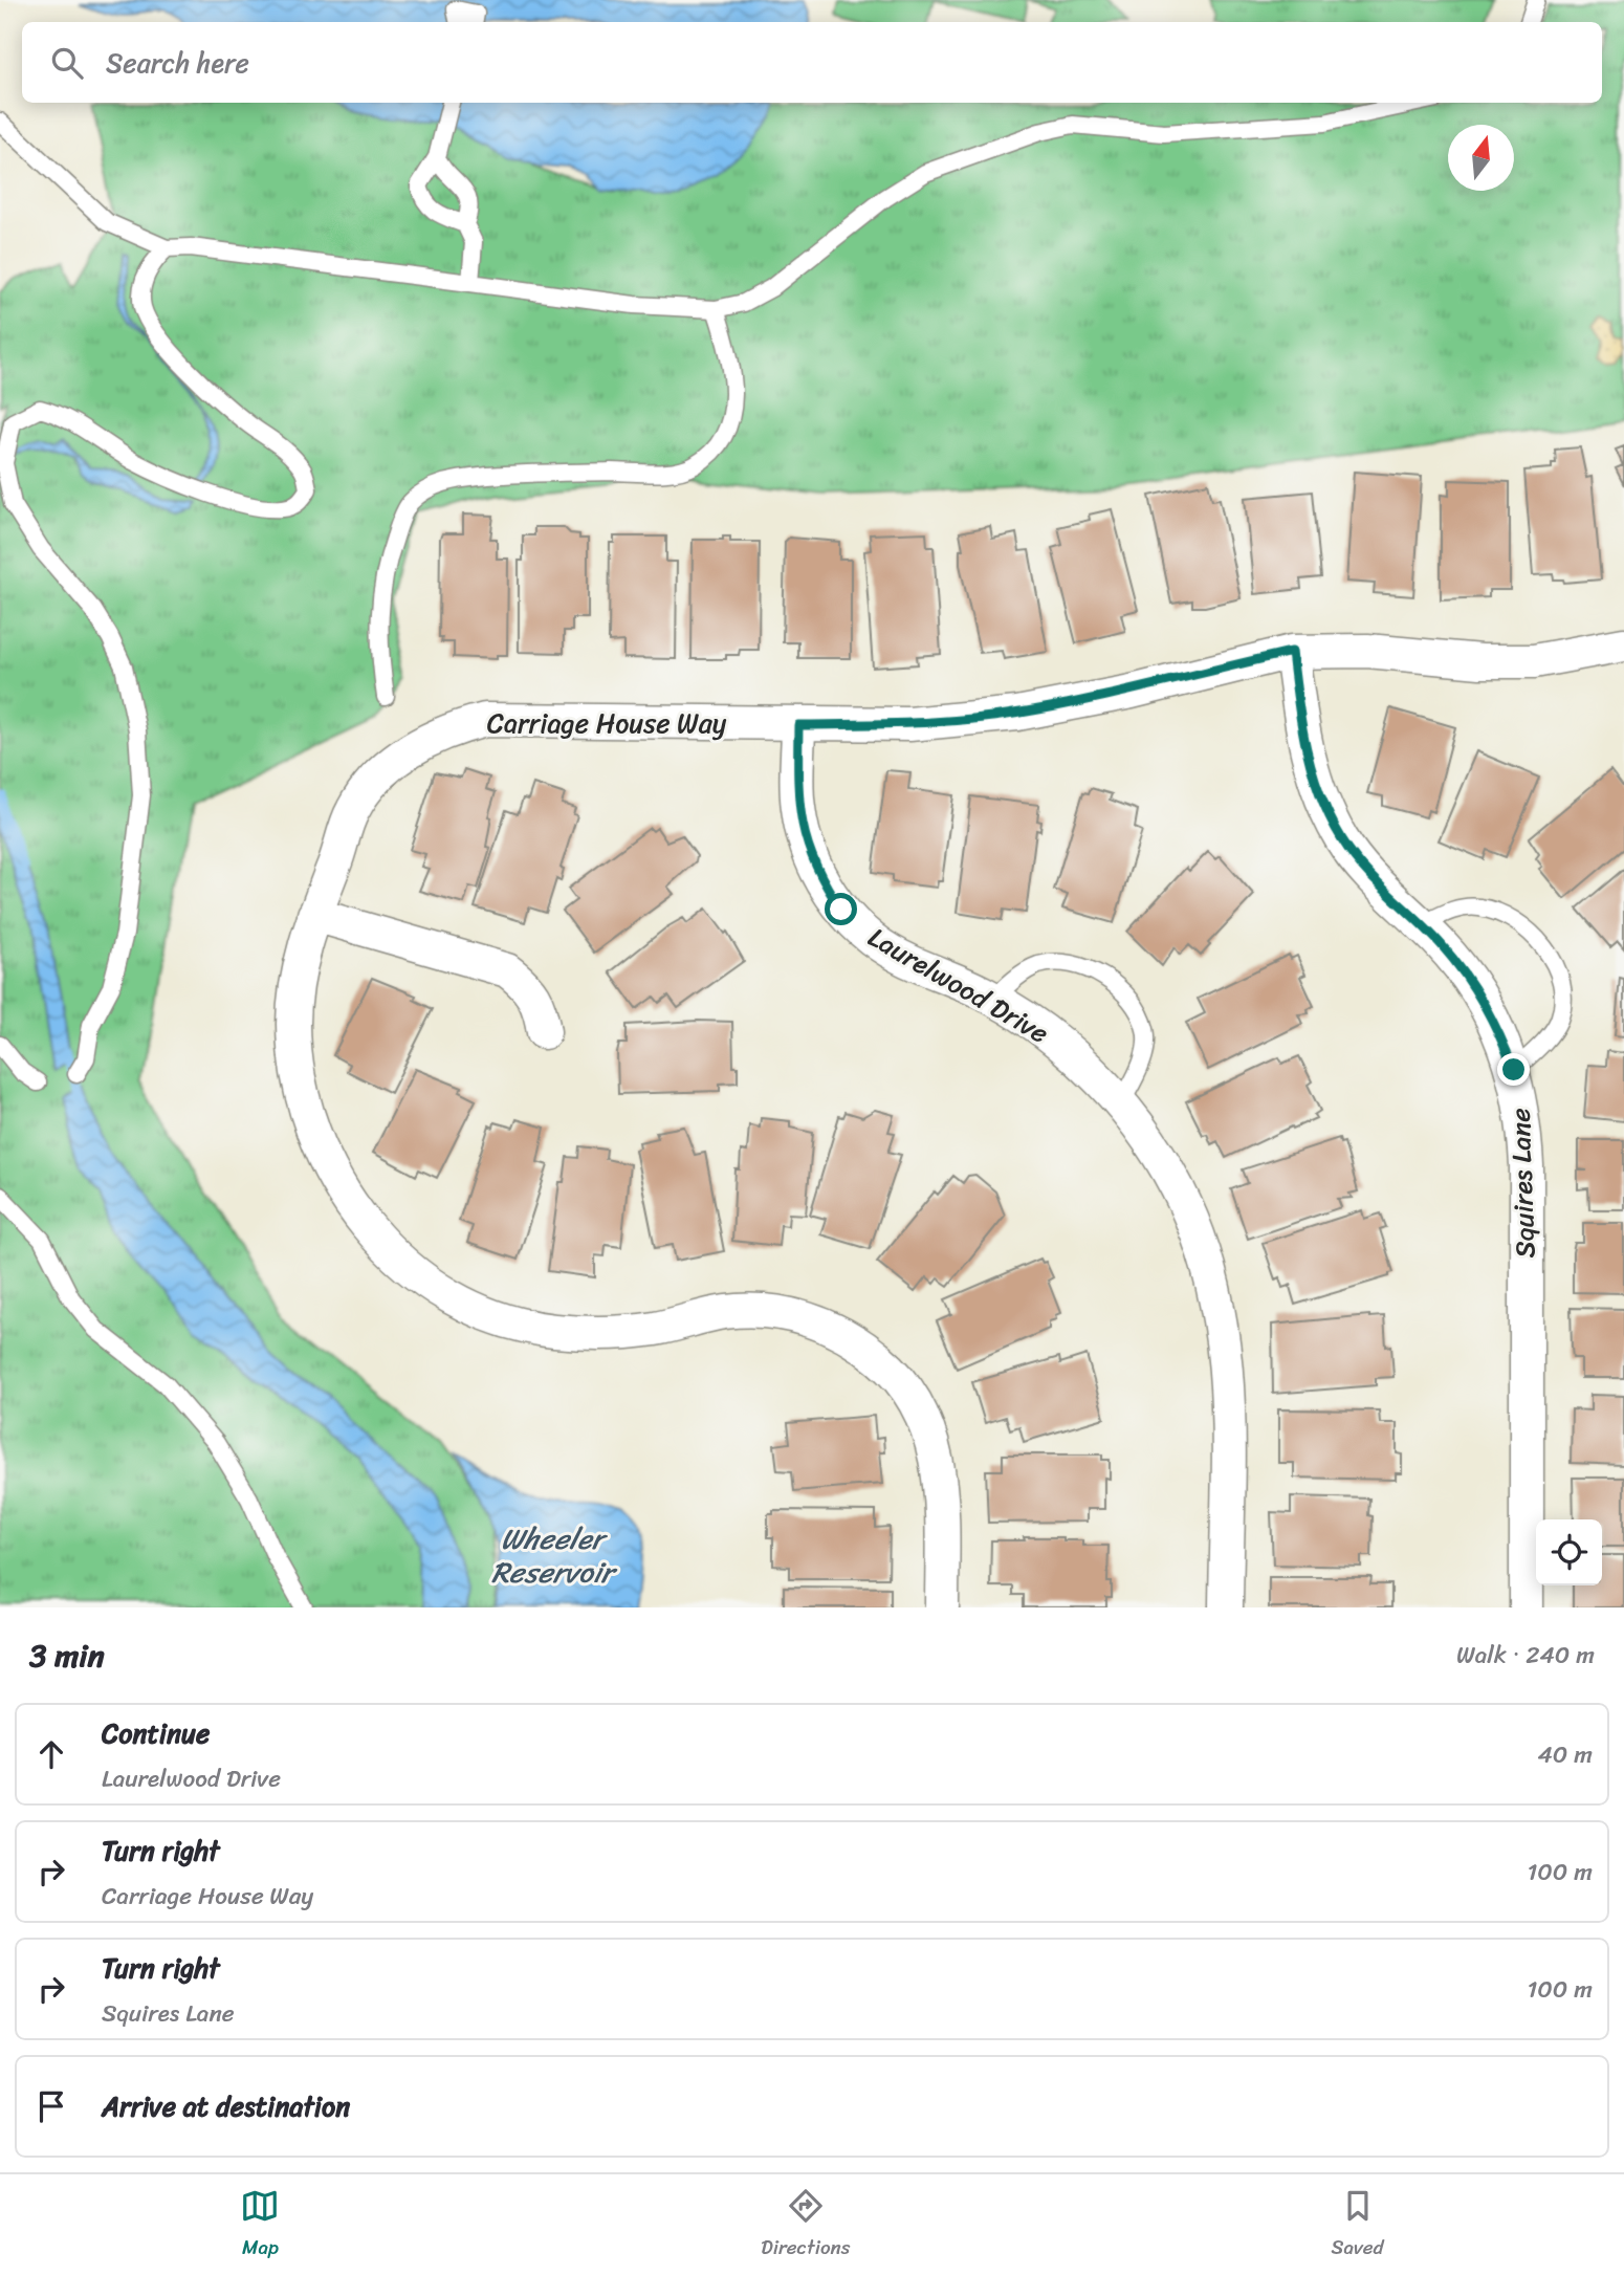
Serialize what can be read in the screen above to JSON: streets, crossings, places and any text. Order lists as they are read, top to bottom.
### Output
{
  "streets": {
    "street": ["Carriage House Way", "Laurelwood Drive", "Squires Lane"]
  },
  "crossings": [
    ["Carriage House Way", "Laurelwood Drive"],
    ["Carriage House Way", "Squires Lane"]
  ],
  "water": ["Wheeler Reservoir"],
  "north": "top",
  "page": {
    "search": "Search here",
    "heading": ["3 min", "Walk · 240 m"],
    "list": [
      ["Continue", "Laurelwood Drive", "40 m"],
      ["Turn right", "Carriage House Way", "100 m"],
      ["Turn right", "Squires Lane", "100 m"],
      "Arrive at destination"
    ],
    "nav": ["Map", "Directions", "Saved"]
  }
}
